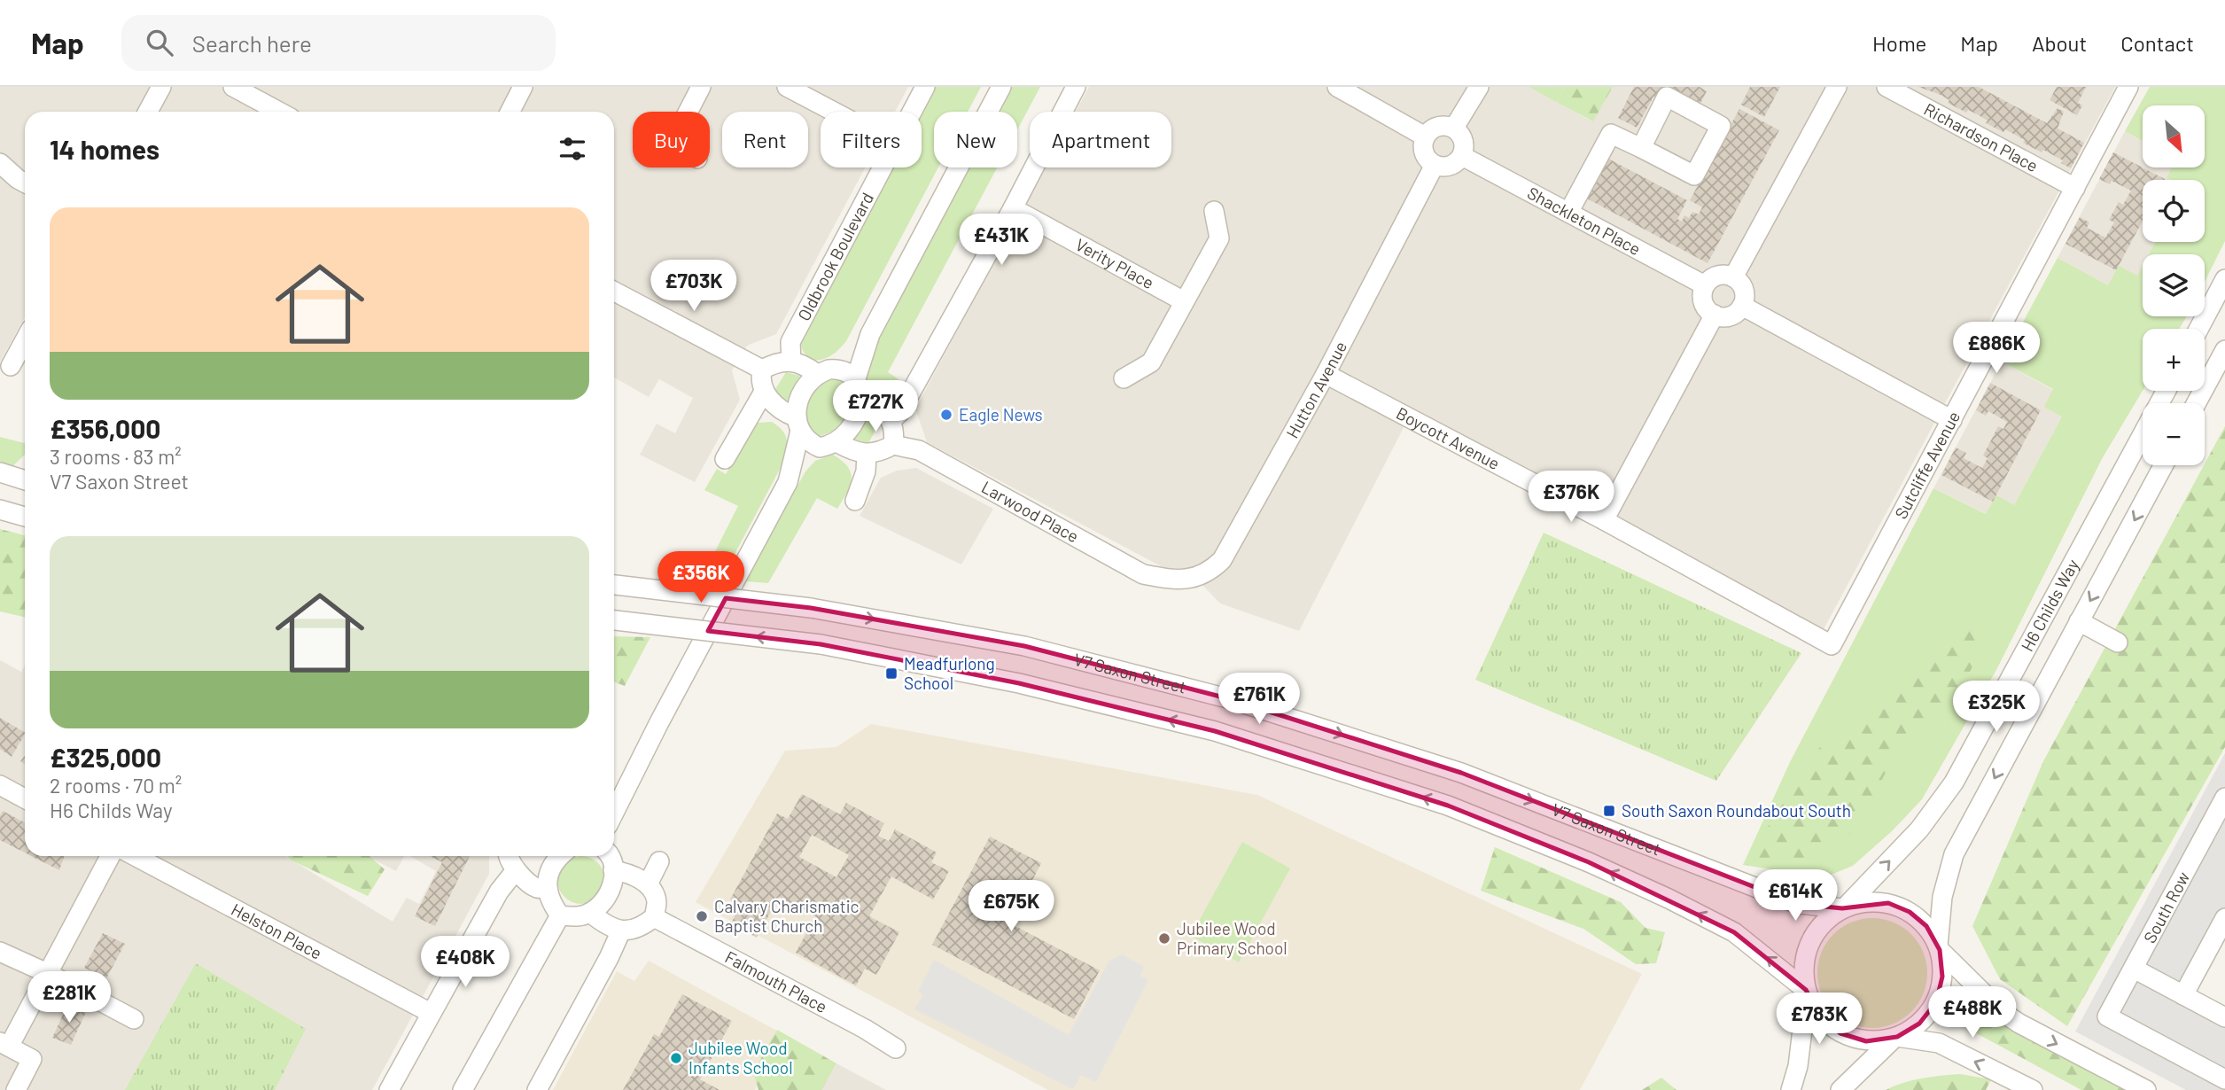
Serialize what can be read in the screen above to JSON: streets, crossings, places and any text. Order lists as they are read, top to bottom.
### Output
{
  "streets": {
    "street": [
      "Richardson Place",
      "Shackleton Place",
      "Oldbrook Boulevard",
      "Verity Place",
      "Hutton Avenue",
      "Boycott Avenue",
      "Sutcliffe Avenue",
      "Larwood Place",
      "H6 Childs Way",
      "V7 Saxon Street",
      "South Row",
      "Helston Place",
      "Falmouth Place"
    ]
  },
  "crossings": [
    ["Richardson Place", "Sutcliffe Avenue"],
    ["Shackleton Place", "Hutton Avenue"],
    ["Hutton Avenue", "Boycott Avenue"],
    ["Hutton Avenue", "Larwood Place"],
    ["Boycott Avenue", "Sutcliffe Avenue"],
    ["H6 Childs Way", "V7 Saxon Street"]
  ],
  "places": {
    "other": [
      "Eagle News",
      "Calvary Charismatic Baptist Church",
      "Jubilee Wood Primary School",
      "Jubilee Wood Infants School"
    ],
    "transit": ["Meadfurlong School", "South Saxon Roundabout South"]
  },
  "north": "bottom right",
  "page": {
    "header": "Map",
    "search": "Search here",
    "nav": [
      "Home",
      "Map",
      "About",
      "Contact"
    ],
    "map_buttons": ["+", "−"],
    "chip": [
      "Buy",
      "Rent",
      "Filters",
      "New",
      "Apartment"
    ],
    "heading": "14 homes",
    "list": [
      {
        "name": "£356,000",
        "note": "3 rooms · 83 m² · V7 Saxon Street"
      },
      {
        "name": "£325,000",
        "note": "2 rooms · 70 m² · H6 Childs Way"
      }
    ],
    "price": [
      "£431K",
      "£703K",
      "£886K",
      "£727K",
      "£376K",
      "£356K",
      "£761K",
      "£325K",
      "£614K",
      "£675K",
      "£408K",
      "£281K",
      "£488K",
      "£783K"
    ]
  }
}
